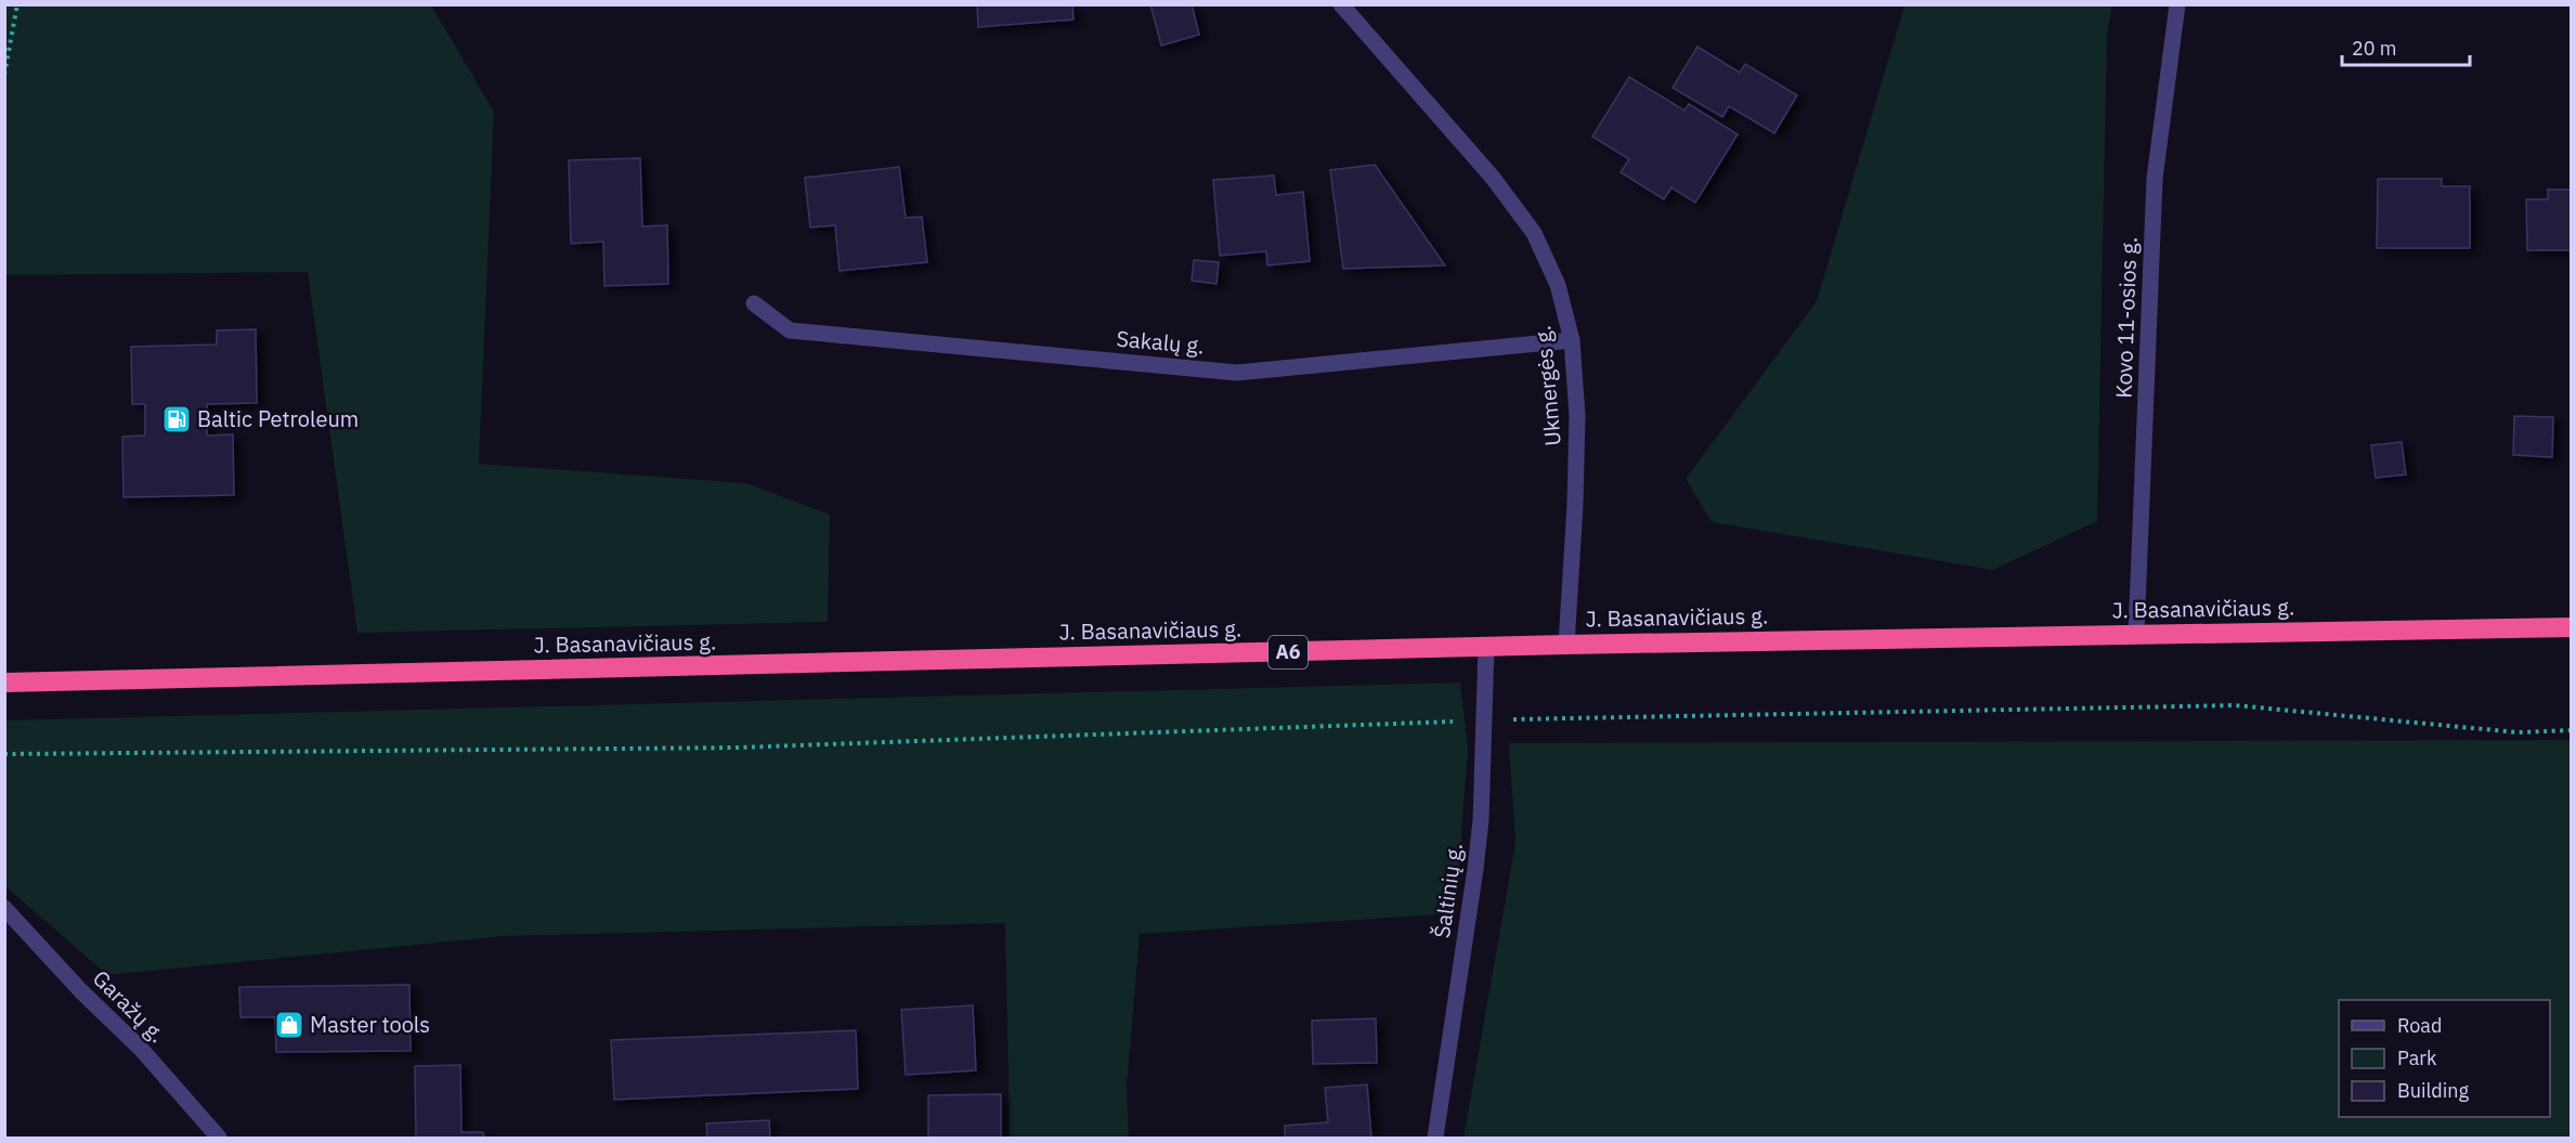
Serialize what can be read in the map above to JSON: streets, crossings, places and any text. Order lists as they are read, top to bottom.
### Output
{
  "streets": {
    "highway": ["J. Basanavičiaus g.", "A6"],
    "street": [
      "Kovo 11-osios g.",
      "Sakalų g.",
      "Ukmergės g.",
      "Šaltinių g.",
      "Garažų g."
    ]
  },
  "crossings": [
    ["Kovo 11-osios g.", "J. Basanavičiaus g."],
    ["Sakalų g.", "Ukmergės g."],
    ["Ukmergės g.", "J. Basanavičiaus g."],
    ["J. Basanavičiaus g.", "Šaltinių g."]
  ],
  "places": {
    "fuel station": ["Baltic Petroleum"],
    "shop": ["Master tools"]
  },
  "legend": ["Road", "Park", "Building"],
  "scale_bar": "20 m"
}
